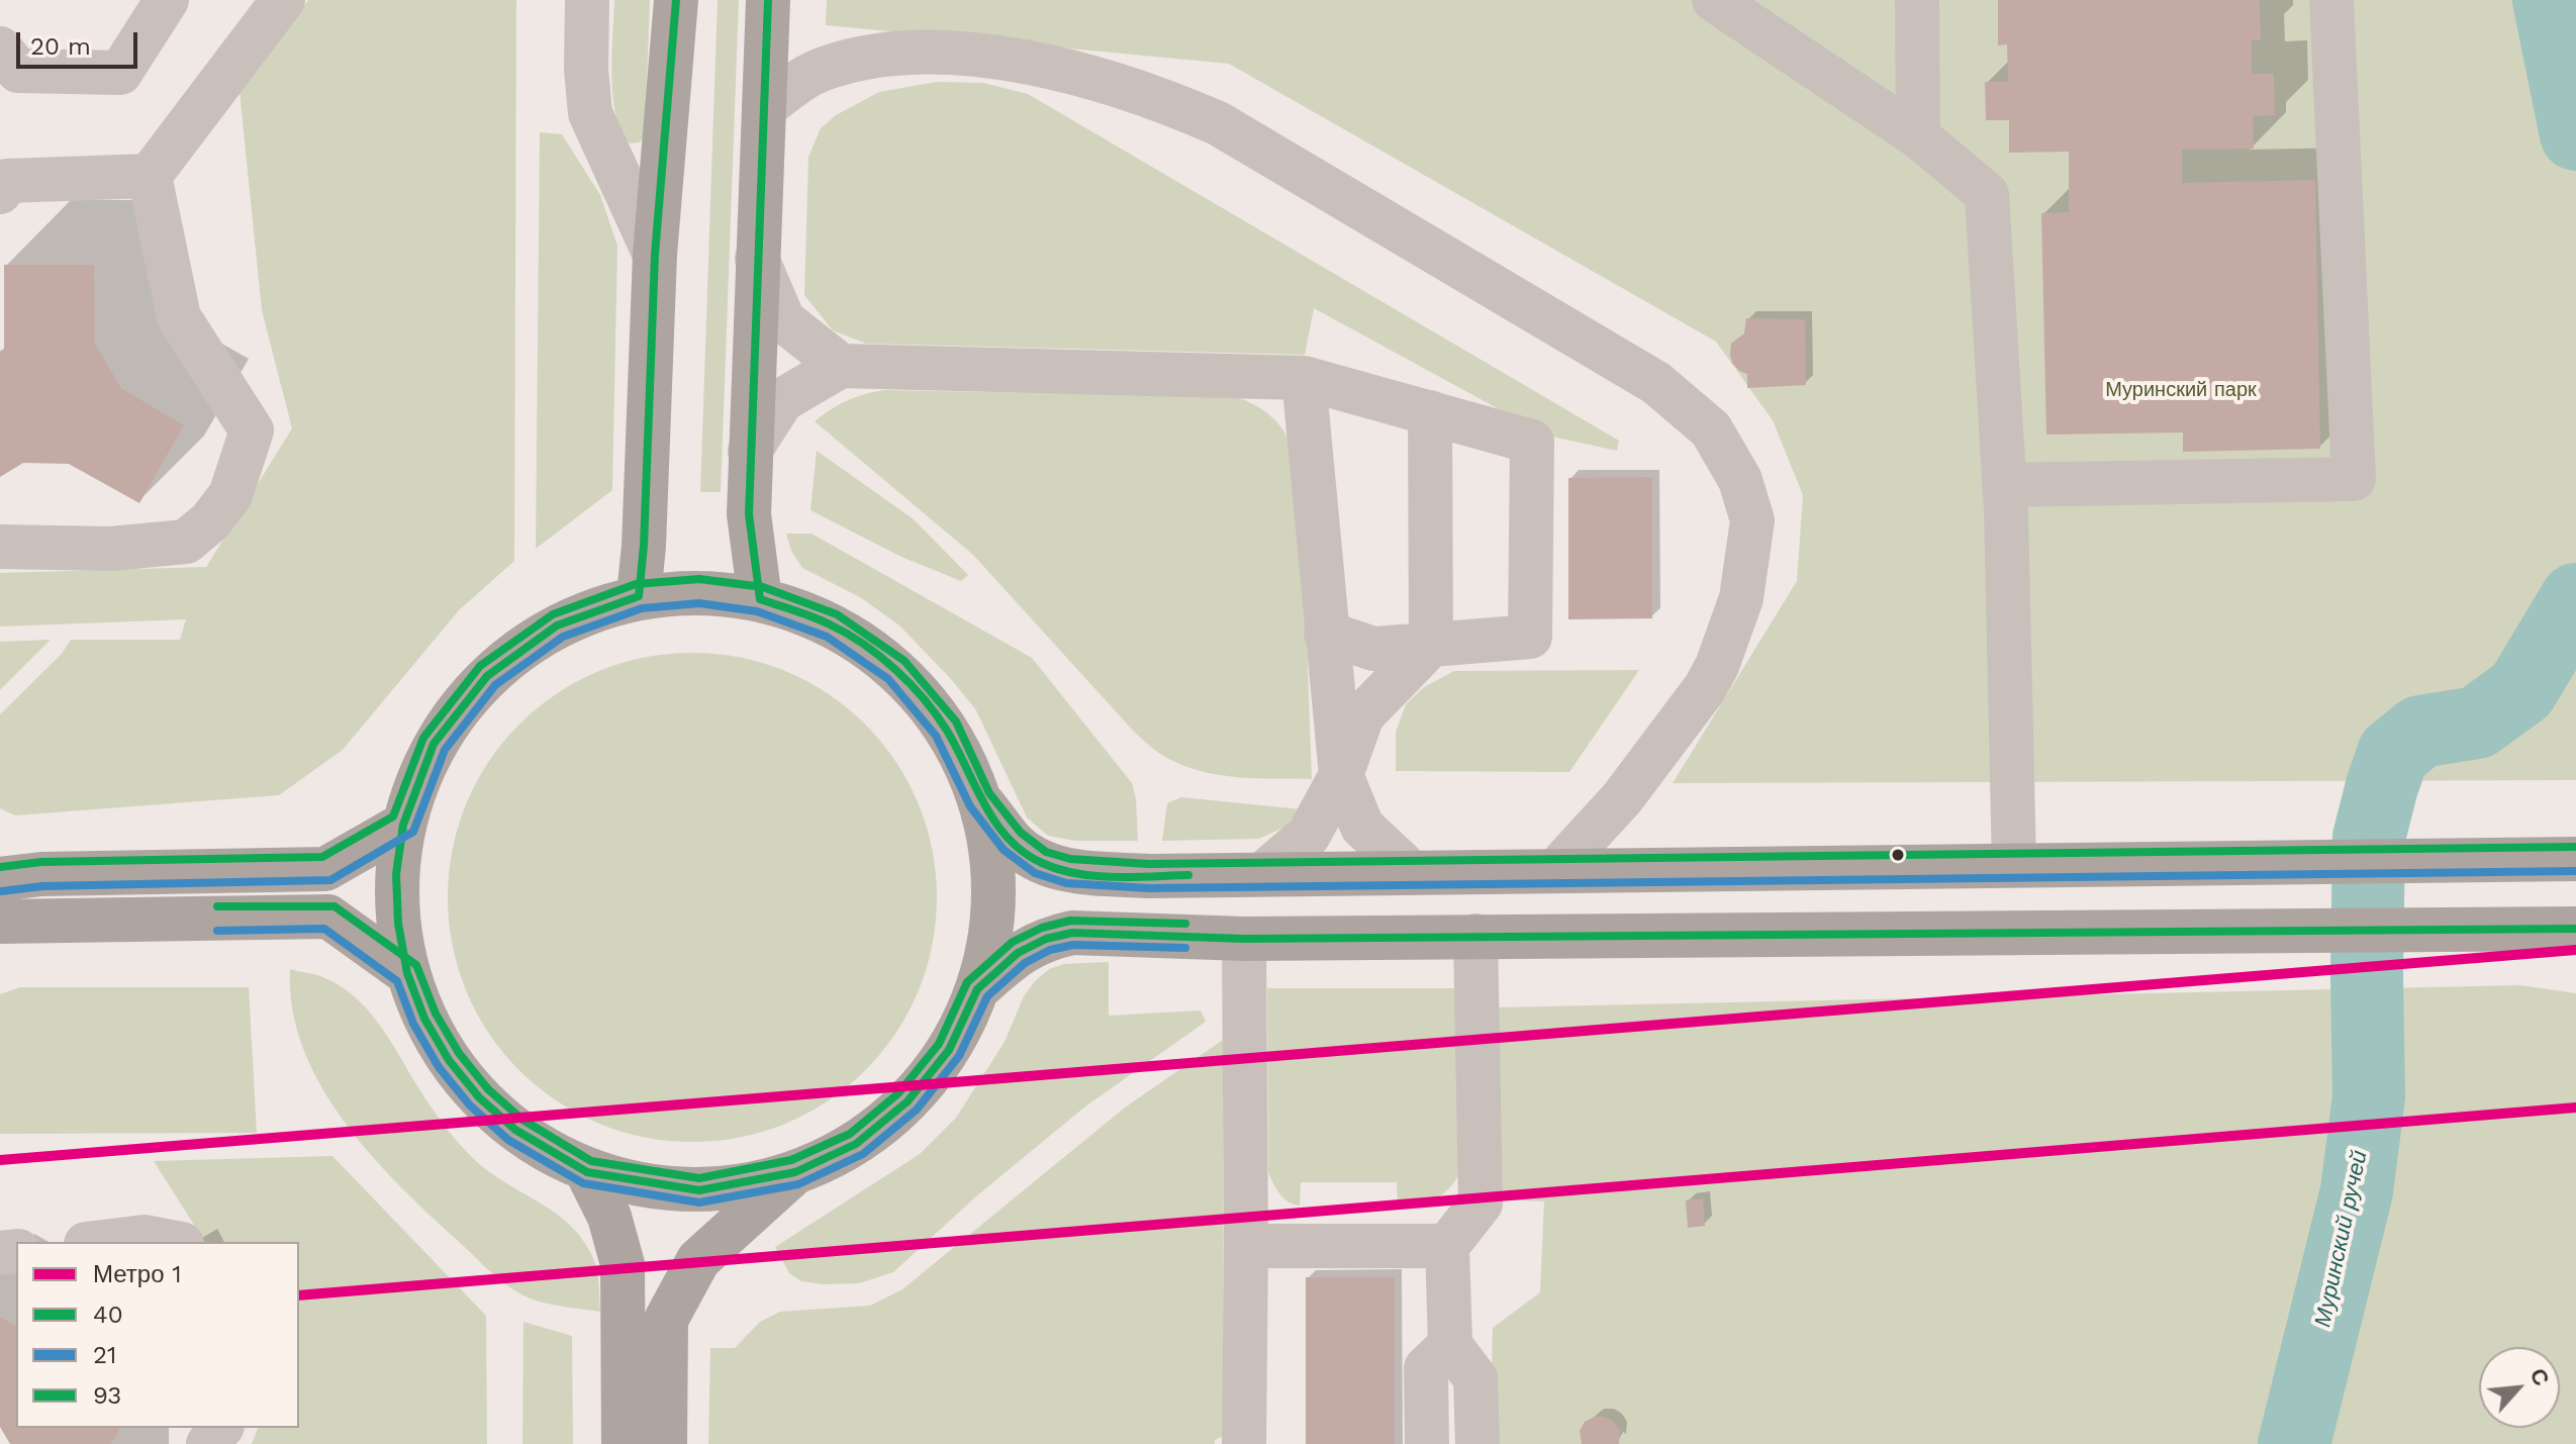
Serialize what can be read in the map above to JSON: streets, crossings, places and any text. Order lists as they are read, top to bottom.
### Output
{
  "water": ["Муринский ручей"],
  "parks": ["Муринский парк"],
  "lines": [
    "transit line 40",
    "transit line 93",
    "transit line 21",
    "metro line 1"
  ],
  "legend": [
    "Метро 1",
    "40",
    "21",
    "93"
  ],
  "scale_bar": "20 m",
  "north": "top right"
}
